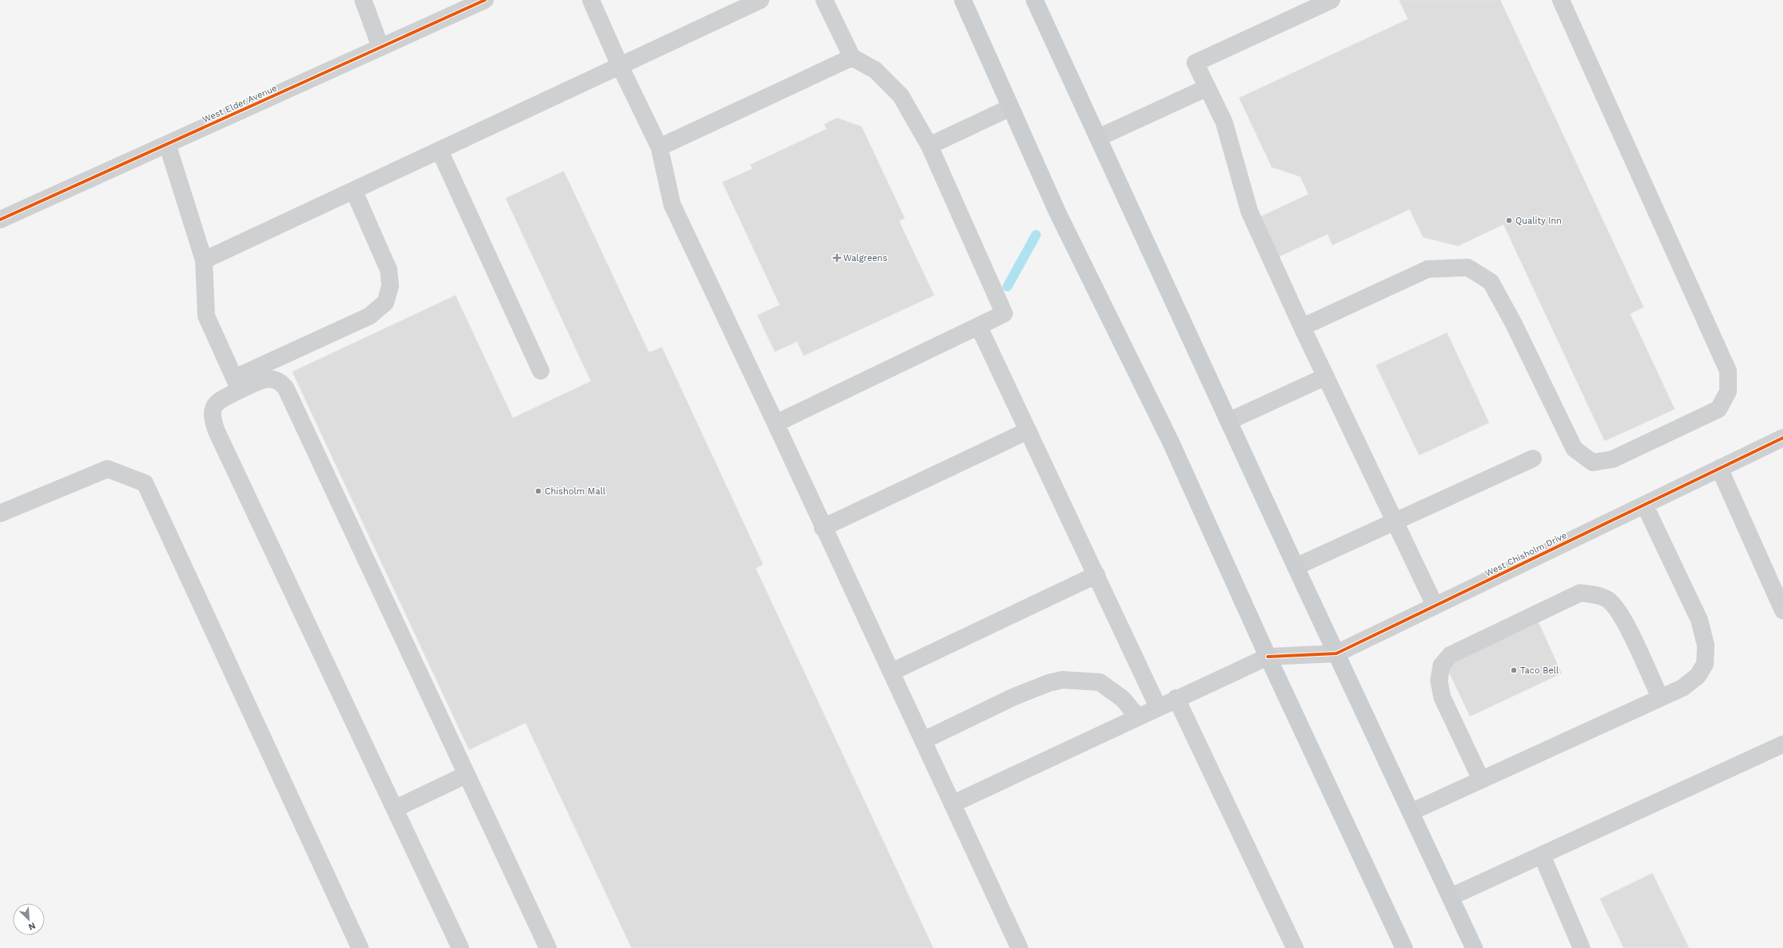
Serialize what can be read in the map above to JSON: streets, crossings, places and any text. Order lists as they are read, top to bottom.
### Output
{
  "streets": {
    "street": ["West Elder Avenue", "West Chisholm Drive"]
  },
  "places": {
    "other": ["Quality Inn", "Chisholm Mall", "Taco Bell"],
    "health": ["Walgreens"]
  },
  "north": "bottom right"
}
